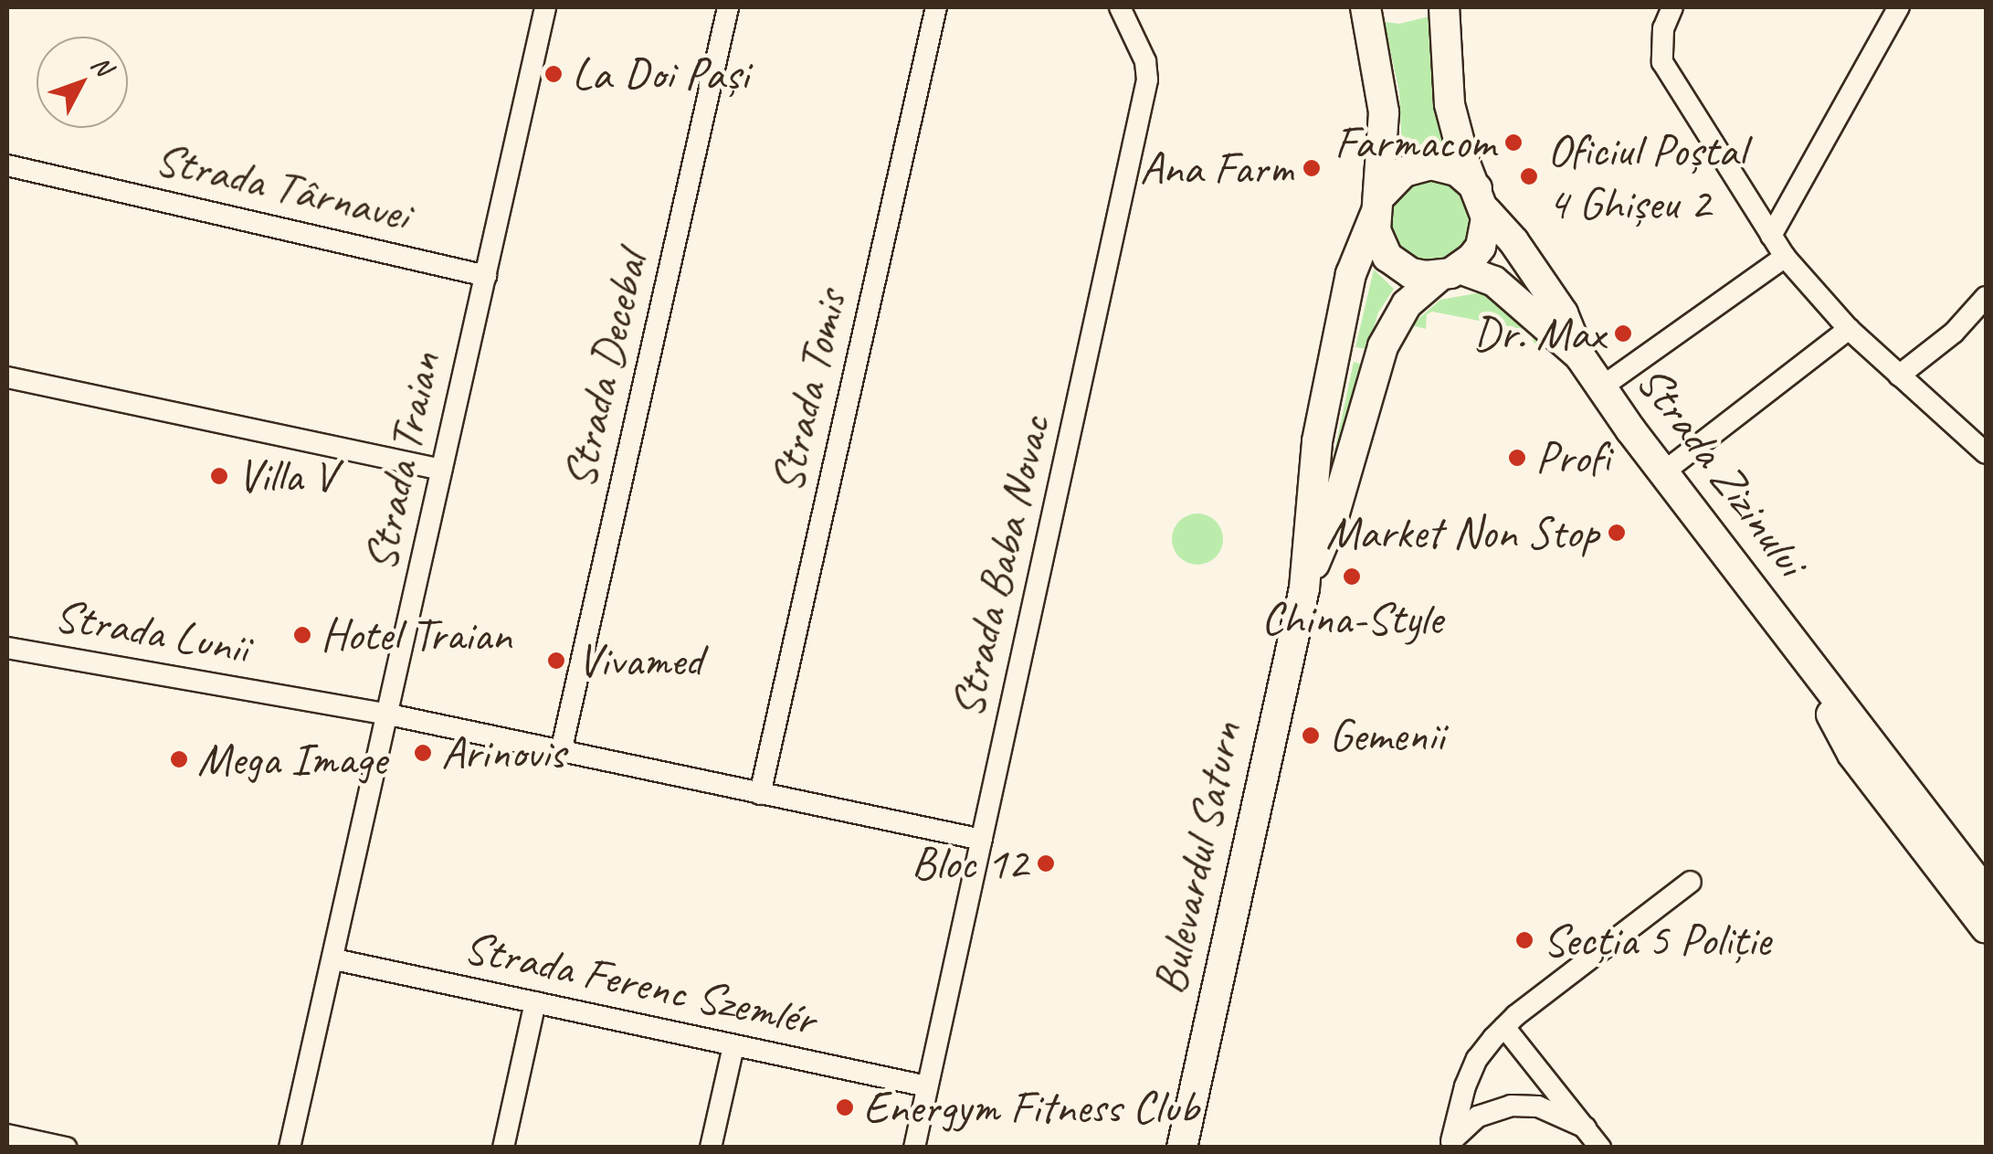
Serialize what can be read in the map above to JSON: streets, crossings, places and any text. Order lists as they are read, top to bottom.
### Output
{
  "streets": {
    "main road": ["Strada Zizinului", "Bulevardul Saturn"],
    "street": [
      "Strada Târnavei",
      "Strada Decebal",
      "Strada Tomis",
      "Strada Traian",
      "Strada Baba Novac",
      "Strada Lunii",
      "Strada Ferenc Szemlér"
    ]
  },
  "crossings": [
    ["Strada Târnavei", "Strada Traian"],
    ["Strada Decebal", "Strada Lunii"],
    ["Strada Tomis", "Strada Lunii"],
    ["Strada Traian", "Strada Lunii"],
    ["Strada Traian", "Strada Ferenc Szemlér"],
    ["Strada Zizinului", "Bulevardul Saturn"],
    ["Strada Baba Novac", "Strada Lunii"],
    ["Strada Baba Novac", "Strada Ferenc Szemlér"]
  ],
  "places": [
    "La Doi Pași",
    "Farmacom",
    "Ana Farm",
    "Oficiul Poștal 4 Ghișeu 2",
    "Dr. Max",
    "Profi",
    "Villa V",
    "Market Non Stop",
    "China-Style",
    "Hotel Traian",
    "Vivamed",
    "Gemenii",
    "Arinovis",
    "Mega Image",
    "Bloc 12",
    "Secția 5 Poliție",
    "Energym Fitness Club"
  ],
  "north": "top right"
}
